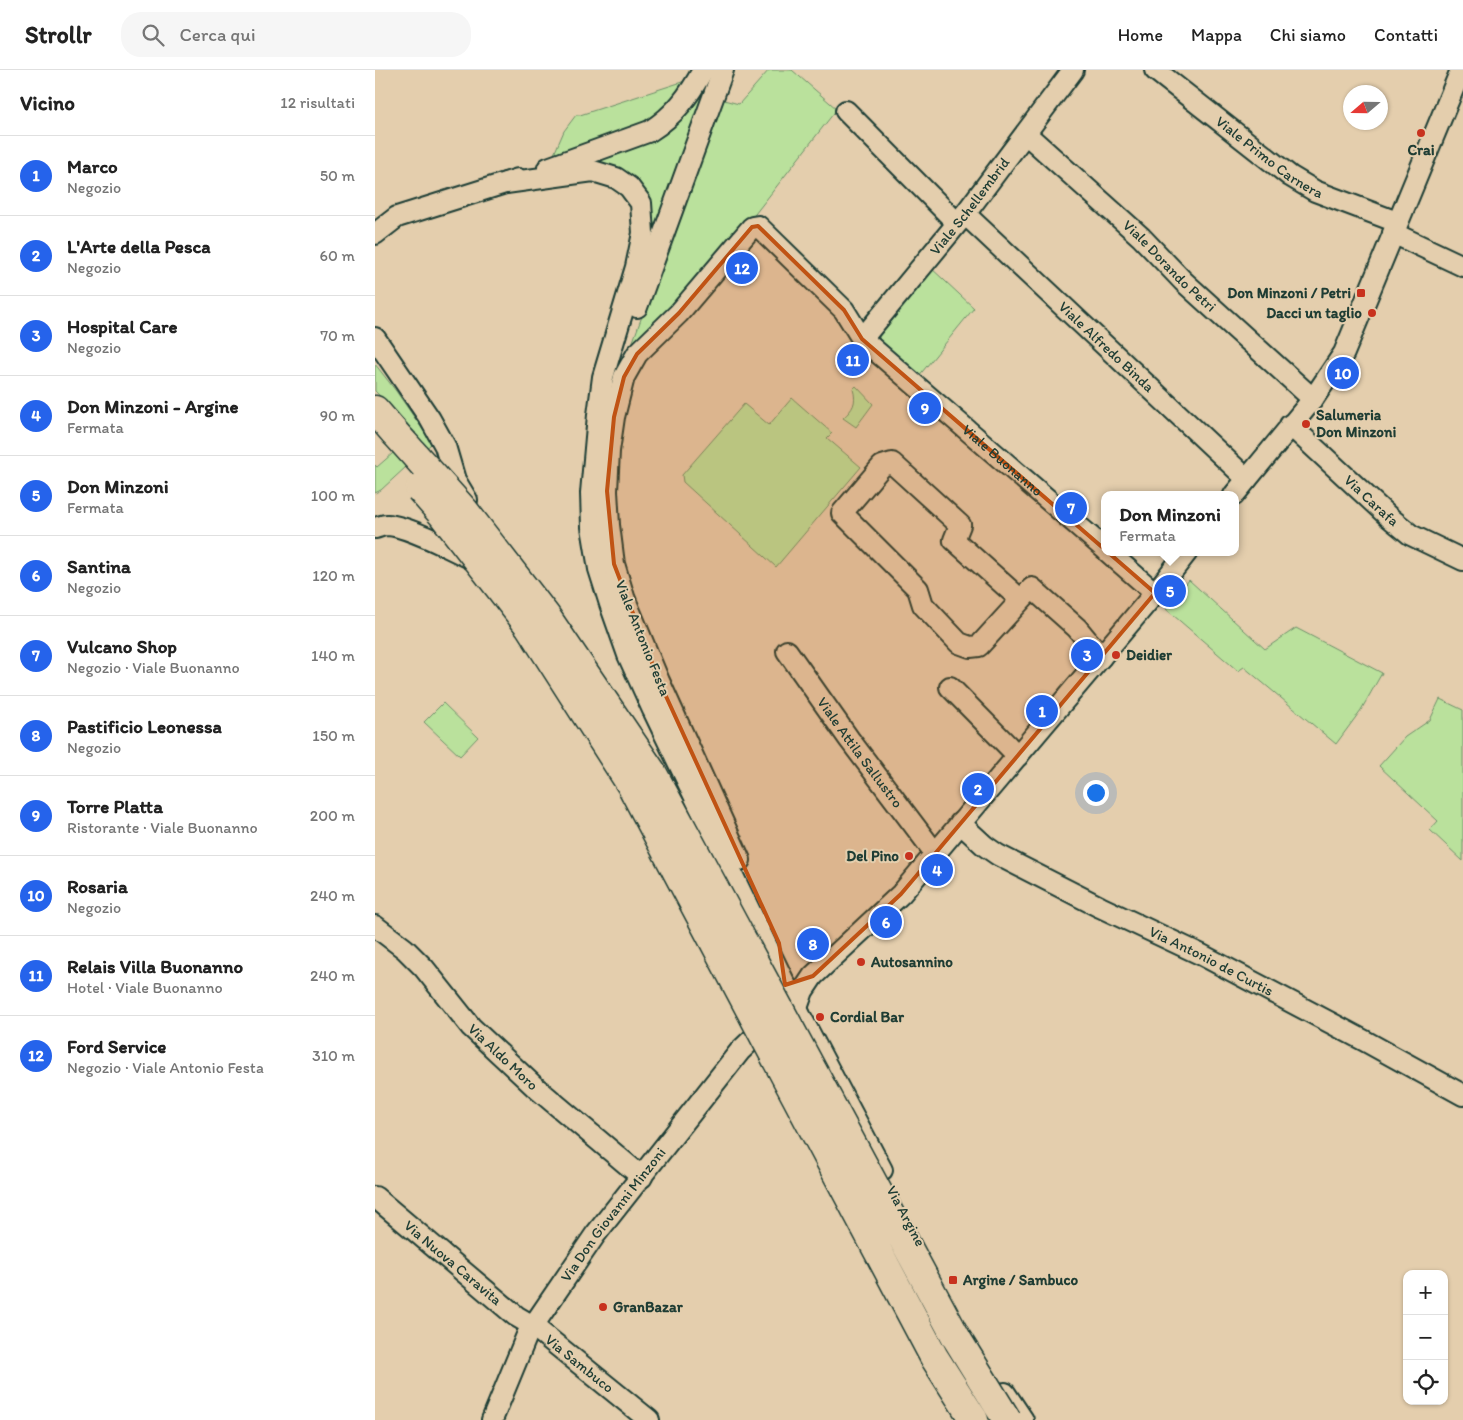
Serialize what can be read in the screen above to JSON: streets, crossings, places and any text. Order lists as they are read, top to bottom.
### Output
{
  "streets": {
    "street": [
      "Viale Primo Carnera",
      "Viale Schellembrid",
      "Viale Dorando Petri",
      "Viale Alfredo Binda",
      "Viale Buonanno",
      "Via Carafa",
      "Viale Antonio Festa",
      "Viale Attila Sallustro",
      "Via Antonio de Curtis",
      "Via Aldo Moro",
      "Via Don Giovanni Minzoni",
      "Via Argine",
      "Via Nuova Caravita",
      "Via Sambuco"
    ]
  },
  "crossings": [
    ["Viale Schellembrid", "Viale Dorando Petri"],
    ["Viale Schellembrid", "Viale Alfredo Binda"],
    ["Viale Schellembrid", "Viale Buonanno"],
    ["Viale Buonanno", "Viale Antonio Festa"],
    ["Viale Antonio Festa", "Via Argine"],
    ["Via Aldo Moro", "Via Don Giovanni Minzoni"],
    ["Via Don Giovanni Minzoni", "Via Nuova Caravita"],
    ["Via Don Giovanni Minzoni", "Via Sambuco"],
    ["Via Nuova Caravita", "Via Sambuco"]
  ],
  "places": {
    "other": [
      "Crai",
      "Dacci un taglio",
      "Salumeria Don Minzoni",
      "Deidier",
      "Del Pino",
      "Autosannino",
      "Cordial Bar",
      "GranBazar"
    ],
    "transit": ["Don Minzoni / Petri", "Argine / Sambuco"]
  },
  "north": "left",
  "page": {
    "header": "Strollr",
    "search": "Cerca qui",
    "nav": [
      "Home",
      "Mappa",
      "Chi siamo",
      "Contatti"
    ],
    "heading": ["Vicino", "12 risultati"],
    "list": [
      {
        "mark": "1",
        "name": "Marco",
        "note": "Negozio",
        "value": "50 m"
      },
      {
        "mark": "2",
        "name": "L'Arte della Pesca",
        "note": "Negozio",
        "value": "60 m"
      },
      {
        "mark": "3",
        "name": "Hospital Care",
        "note": "Negozio",
        "value": "70 m"
      },
      {
        "mark": "4",
        "name": "Don Minzoni - Argine",
        "note": "Fermata",
        "value": "90 m"
      },
      {
        "mark": "5",
        "name": "Don Minzoni",
        "note": "Fermata",
        "value": "100 m"
      },
      {
        "mark": "6",
        "name": "Santina",
        "note": "Negozio",
        "value": "120 m"
      },
      {
        "mark": "7",
        "name": "Vulcano Shop",
        "note": "Negozio · Viale Buonanno",
        "value": "140 m"
      },
      {
        "mark": "8",
        "name": "Pastificio Leonessa",
        "note": "Negozio",
        "value": "150 m"
      },
      {
        "mark": "9",
        "name": "Torre Platta",
        "note": "Ristorante · Viale Buonanno",
        "value": "200 m"
      },
      {
        "mark": "10",
        "name": "Rosaria",
        "note": "Negozio",
        "value": "240 m"
      },
      {
        "mark": "11",
        "name": "Relais Villa Buonanno",
        "note": "Hotel · Viale Buonanno",
        "value": "240 m"
      },
      {
        "mark": "12",
        "name": "Ford Service",
        "note": "Negozio · Viale Antonio Festa",
        "value": "310 m"
      }
    ],
    "pins": [
      "12",
      "11",
      "10",
      "9",
      "7",
      "5",
      "3",
      "1",
      "2",
      "4",
      "6",
      "8"
    ],
    "popup": ["Don Minzoni", "Fermata"],
    "map_buttons": ["+", "−"]
  }
}
